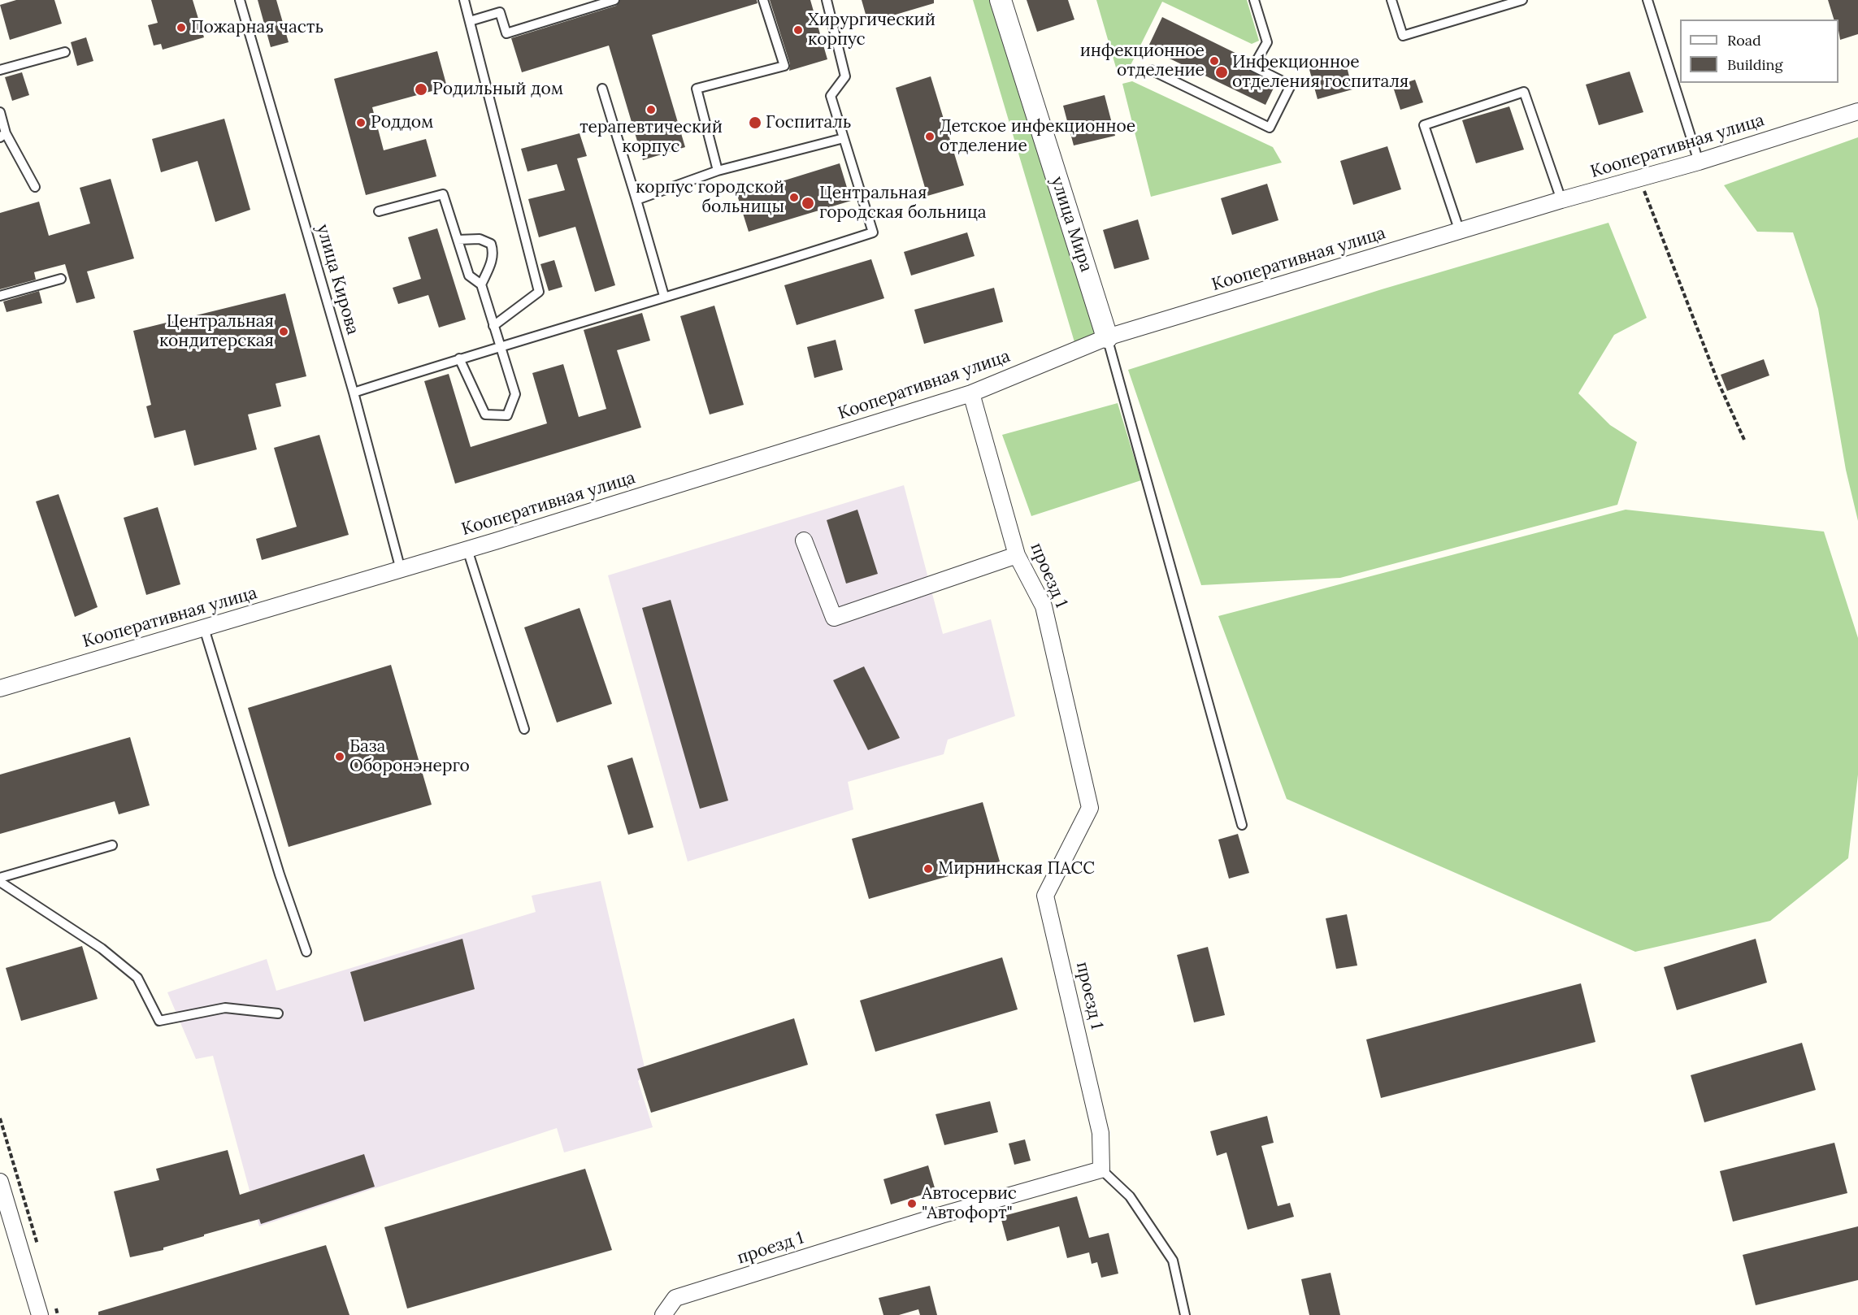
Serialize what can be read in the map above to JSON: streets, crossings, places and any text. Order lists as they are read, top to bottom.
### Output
{
  "streets": {
    "street": ["Кооперативная улица", "улица Мира", "проезд 1"],
    "lane": ["улица Кирова"]
  },
  "crossings": [
    ["Кооперативная улица", "улица Мира"],
    ["Кооперативная улица", "улица Кирова"],
    ["Кооперативная улица", "проезд 1"]
  ],
  "places": [
    "Пожарная часть",
    "Хирургический корпус",
    "инфекционное отделение",
    "Инфекционное отделения госпиталя",
    "Родильный дом",
    "терапевтический корпус",
    "Роддом",
    "Госпиталь",
    "Детское инфекционное отделение",
    "корпус городской больницы",
    "Центральная городская больница",
    "Центральная кондитерская",
    "База Оборонэнерго",
    "Мирнинская ПАСС",
    "Автосервис \"Автофорт\""
  ],
  "legend": ["Road", "Building"]
}
